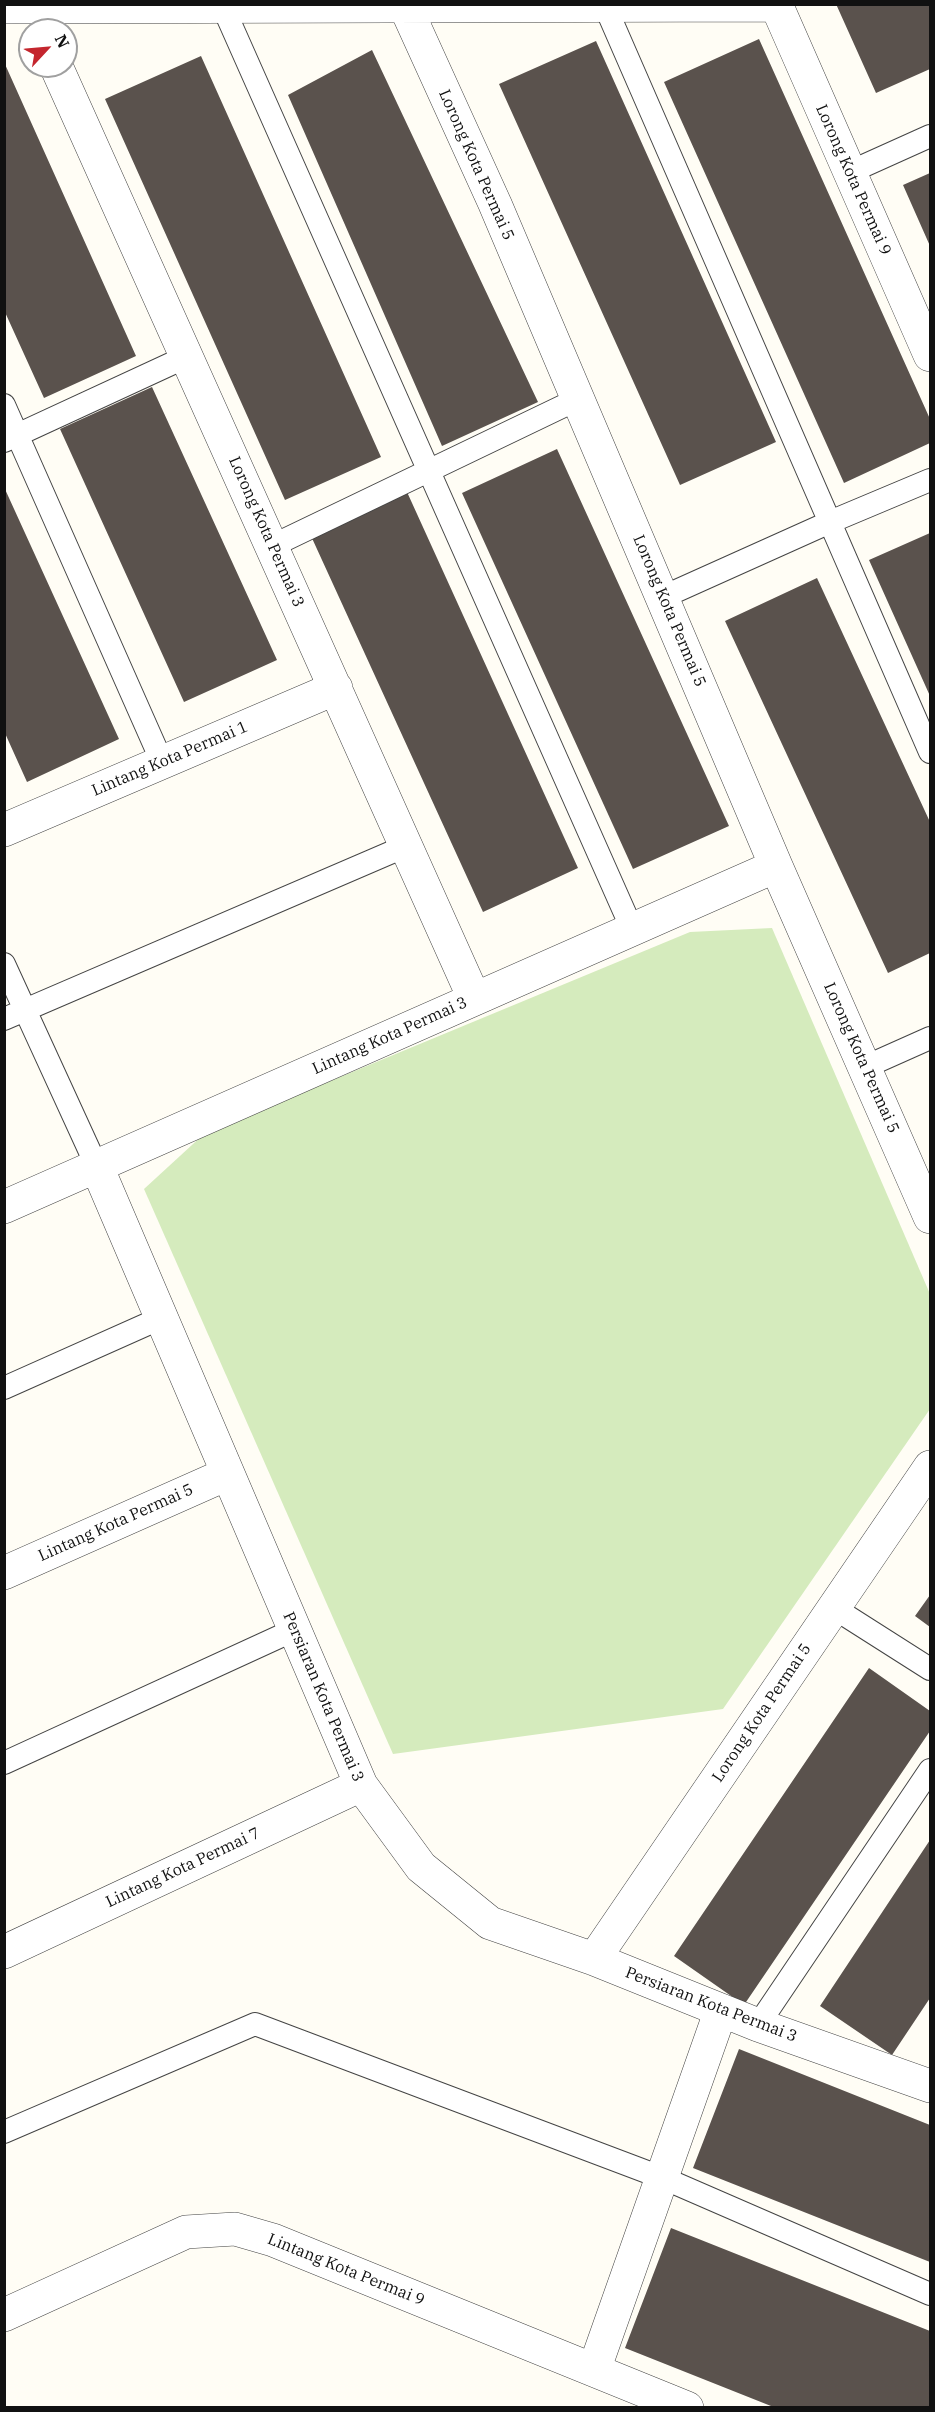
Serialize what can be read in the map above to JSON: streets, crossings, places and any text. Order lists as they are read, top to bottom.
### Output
{
  "streets": {
    "street": [
      "Lorong Kota Permai 5",
      "Lorong Kota Permai 9",
      "Lorong Kota Permai 3",
      "Lintang Kota Permai 1",
      "Lintang Kota Permai 3",
      "Lintang Kota Permai 5",
      "Persiaran Kota Permai 3",
      "Lintang Kota Permai 7",
      "Lintang Kota Permai 9"
    ]
  },
  "crossings": [
    ["Lorong Kota Permai 5", "Lintang Kota Permai 3"],
    ["Lorong Kota Permai 5", "Persiaran Kota Permai 3"],
    ["Lorong Kota Permai 3", "Lintang Kota Permai 1"],
    ["Lorong Kota Permai 3", "Lintang Kota Permai 3"],
    ["Lintang Kota Permai 3", "Persiaran Kota Permai 3"],
    ["Lintang Kota Permai 5", "Persiaran Kota Permai 3"],
    ["Persiaran Kota Permai 3", "Lintang Kota Permai 7"]
  ],
  "north": "top right"
}
